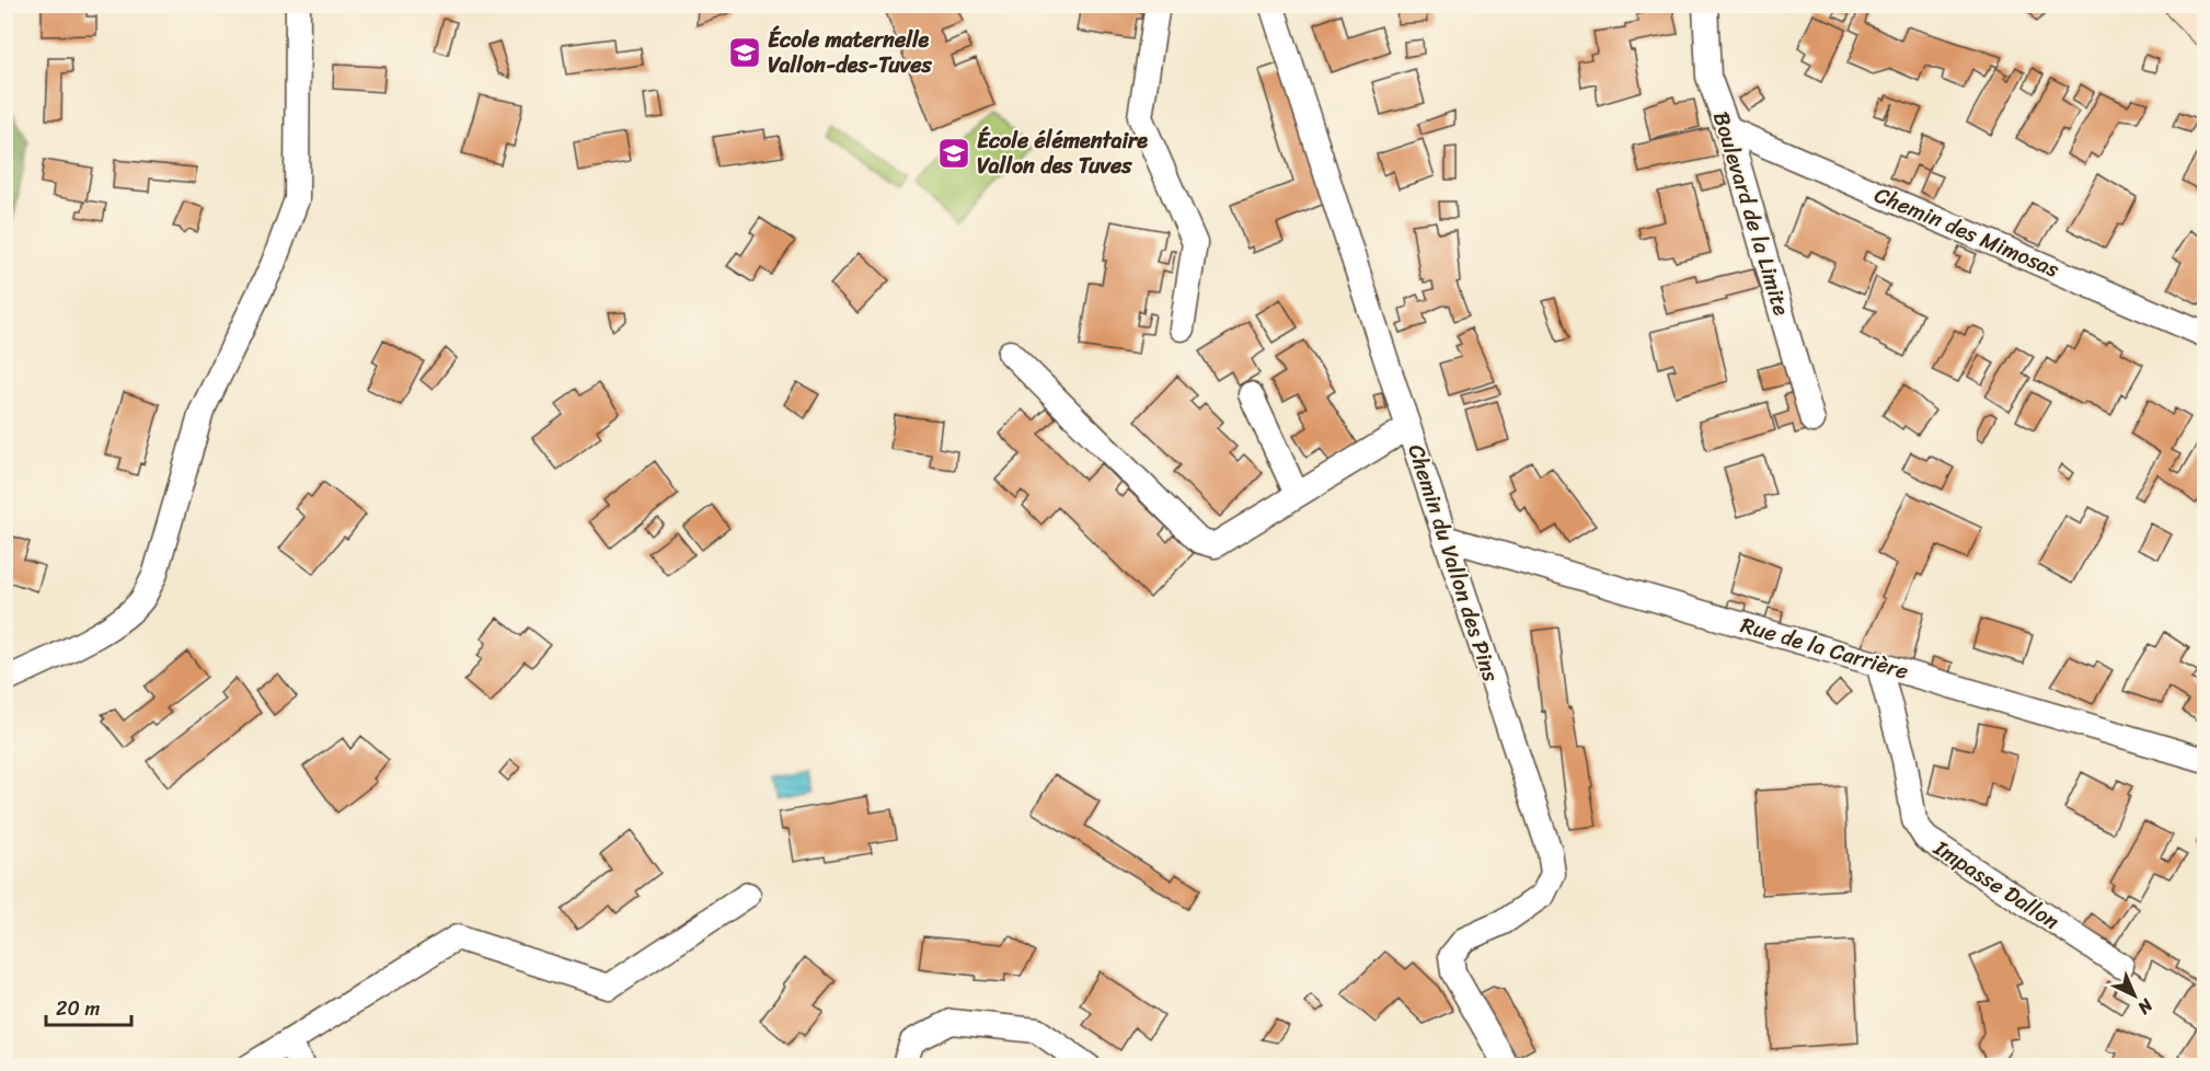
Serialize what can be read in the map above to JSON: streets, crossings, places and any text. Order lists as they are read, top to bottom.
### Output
{
  "streets": {
    "street": [
      "Boulevard de la Limite",
      "Chemin des Mimosas",
      "Chemin du Vallon des Pins",
      "Rue de la Carrière",
      "Impasse Dallon"
    ]
  },
  "crossings": [
    ["Boulevard de la Limite", "Chemin des Mimosas"],
    ["Chemin du Vallon des Pins", "Rue de la Carrière"],
    ["Rue de la Carrière", "Impasse Dallon"]
  ],
  "places": {
    "school or university": ["École maternelle Vallon-des-Tuves", "École élémentaire Vallon des Tuves"]
  },
  "scale_bar": "20 m",
  "north": "bottom right"
}
